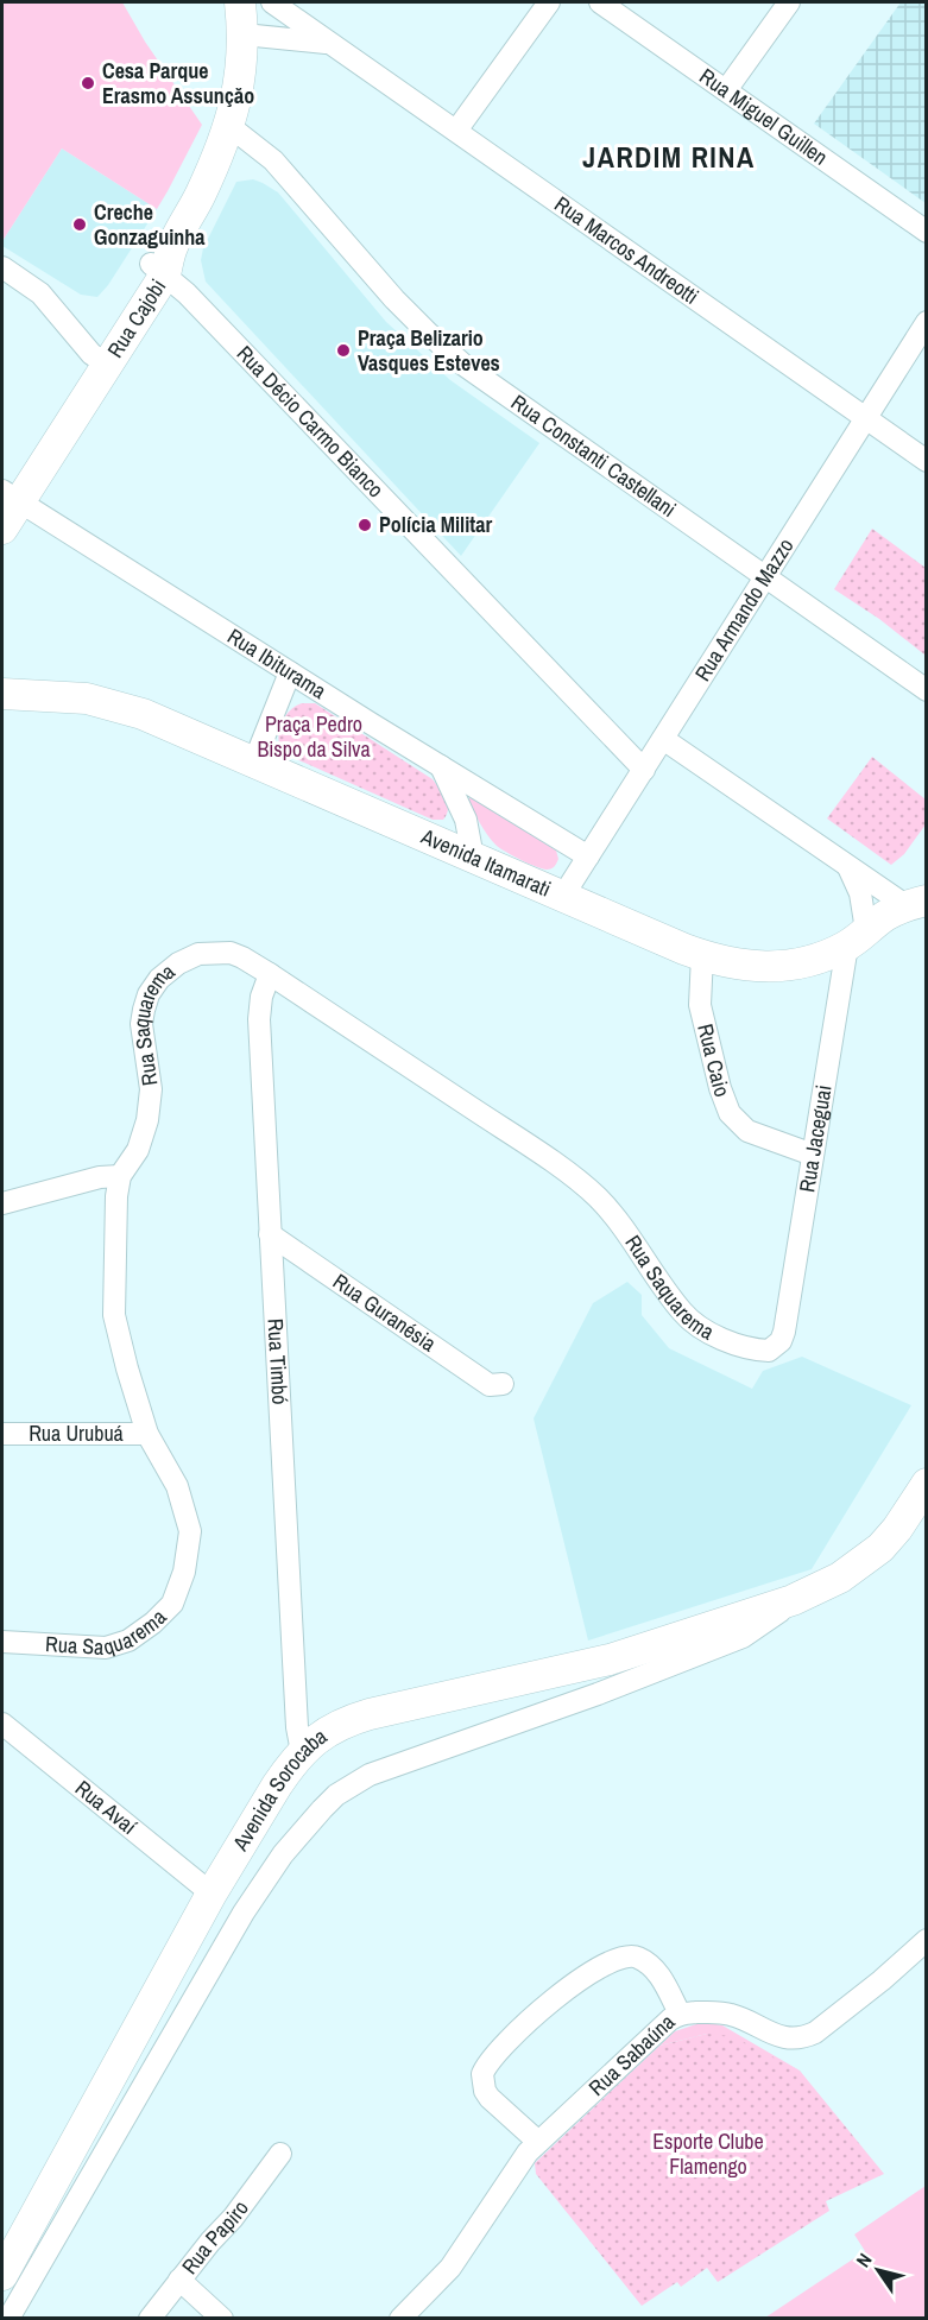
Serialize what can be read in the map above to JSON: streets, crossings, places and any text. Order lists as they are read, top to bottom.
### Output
{
  "streets": {
    "main road": ["Rua Cajobi", "Avenida Itamarati", "Avenida Sorocaba"],
    "street": [
      "Rua Miguel Guillen",
      "Rua Marcos Andreotti",
      "Rua Décio Carmo Bianco",
      "Rua Constanti Castellani",
      "Rua Armando Mazzo",
      "Rua Ibiturama",
      "Rua Saquarema",
      "Rua Caio",
      "Rua Jaceguai",
      "Rua Guranésia",
      "Rua Timbó",
      "Rua Urubuá",
      "Rua Avaí",
      "Rua Sabaúna",
      "Rua Papiro"
    ]
  },
  "crossings": [
    ["Rua Marcos Andreotti", "Rua Cajobi"],
    ["Rua Marcos Andreotti", "Rua Armando Mazzo"],
    ["Rua Cajobi", "Rua Décio Carmo Bianco"],
    ["Rua Cajobi", "Rua Constanti Castellani"],
    ["Rua Cajobi", "Rua Ibiturama"],
    ["Rua Décio Carmo Bianco", "Rua Armando Mazzo"],
    ["Rua Constanti Castellani", "Rua Armando Mazzo"],
    ["Rua Armando Mazzo", "Rua Ibiturama"],
    ["Rua Armando Mazzo", "Avenida Itamarati"],
    ["Avenida Itamarati", "Rua Caio"],
    ["Avenida Itamarati", "Rua Jaceguai"],
    ["Rua Saquarema", "Rua Jaceguai"],
    ["Rua Saquarema", "Rua Timbó"],
    ["Rua Saquarema", "Rua Urubuá"],
    ["Rua Caio", "Rua Jaceguai"],
    ["Rua Guranésia", "Rua Timbó"],
    ["Rua Timbó", "Avenida Sorocaba"],
    ["Avenida Sorocaba", "Rua Avaí"]
  ],
  "districts": ["JARDIM RINA"],
  "parks": ["Praça Pedro Bispo da Silva", "Esporte Clube Flamengo"],
  "places": [
    "Cesa Parque Erasmo Assunçăo",
    "Creche Gonzaguinha",
    "Praça Belizario Vasques Esteves",
    "Polícia Militar"
  ],
  "north": "top left"
}
